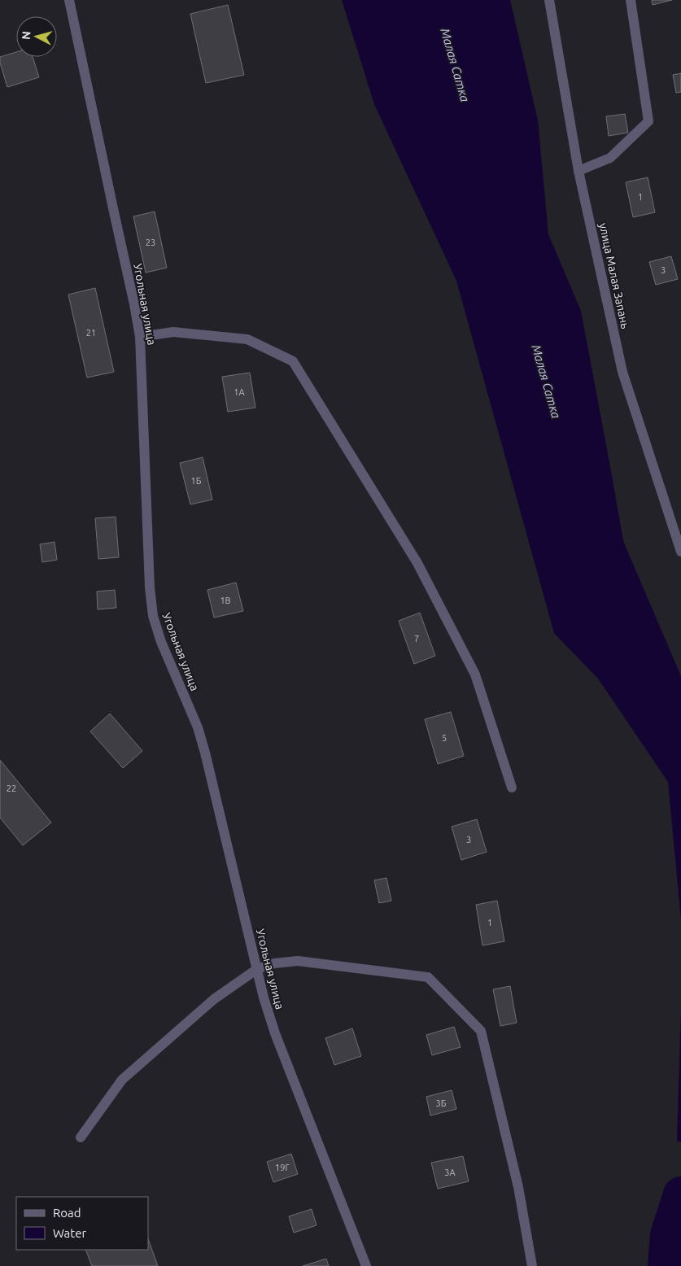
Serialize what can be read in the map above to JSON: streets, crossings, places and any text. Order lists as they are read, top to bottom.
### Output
{
  "streets": {
    "street": ["улица Малая Запань", "Угольная улица"]
  },
  "water": ["Малая Сатка"],
  "house_numbers": [
    "1",
    "23",
    "3",
    "21",
    "1А",
    "1Б",
    "1В",
    "7",
    "5",
    "22",
    "3",
    "1",
    "3Б",
    "19Г",
    "3А"
  ],
  "legend": ["Road", "Water"],
  "north": "left"
}
